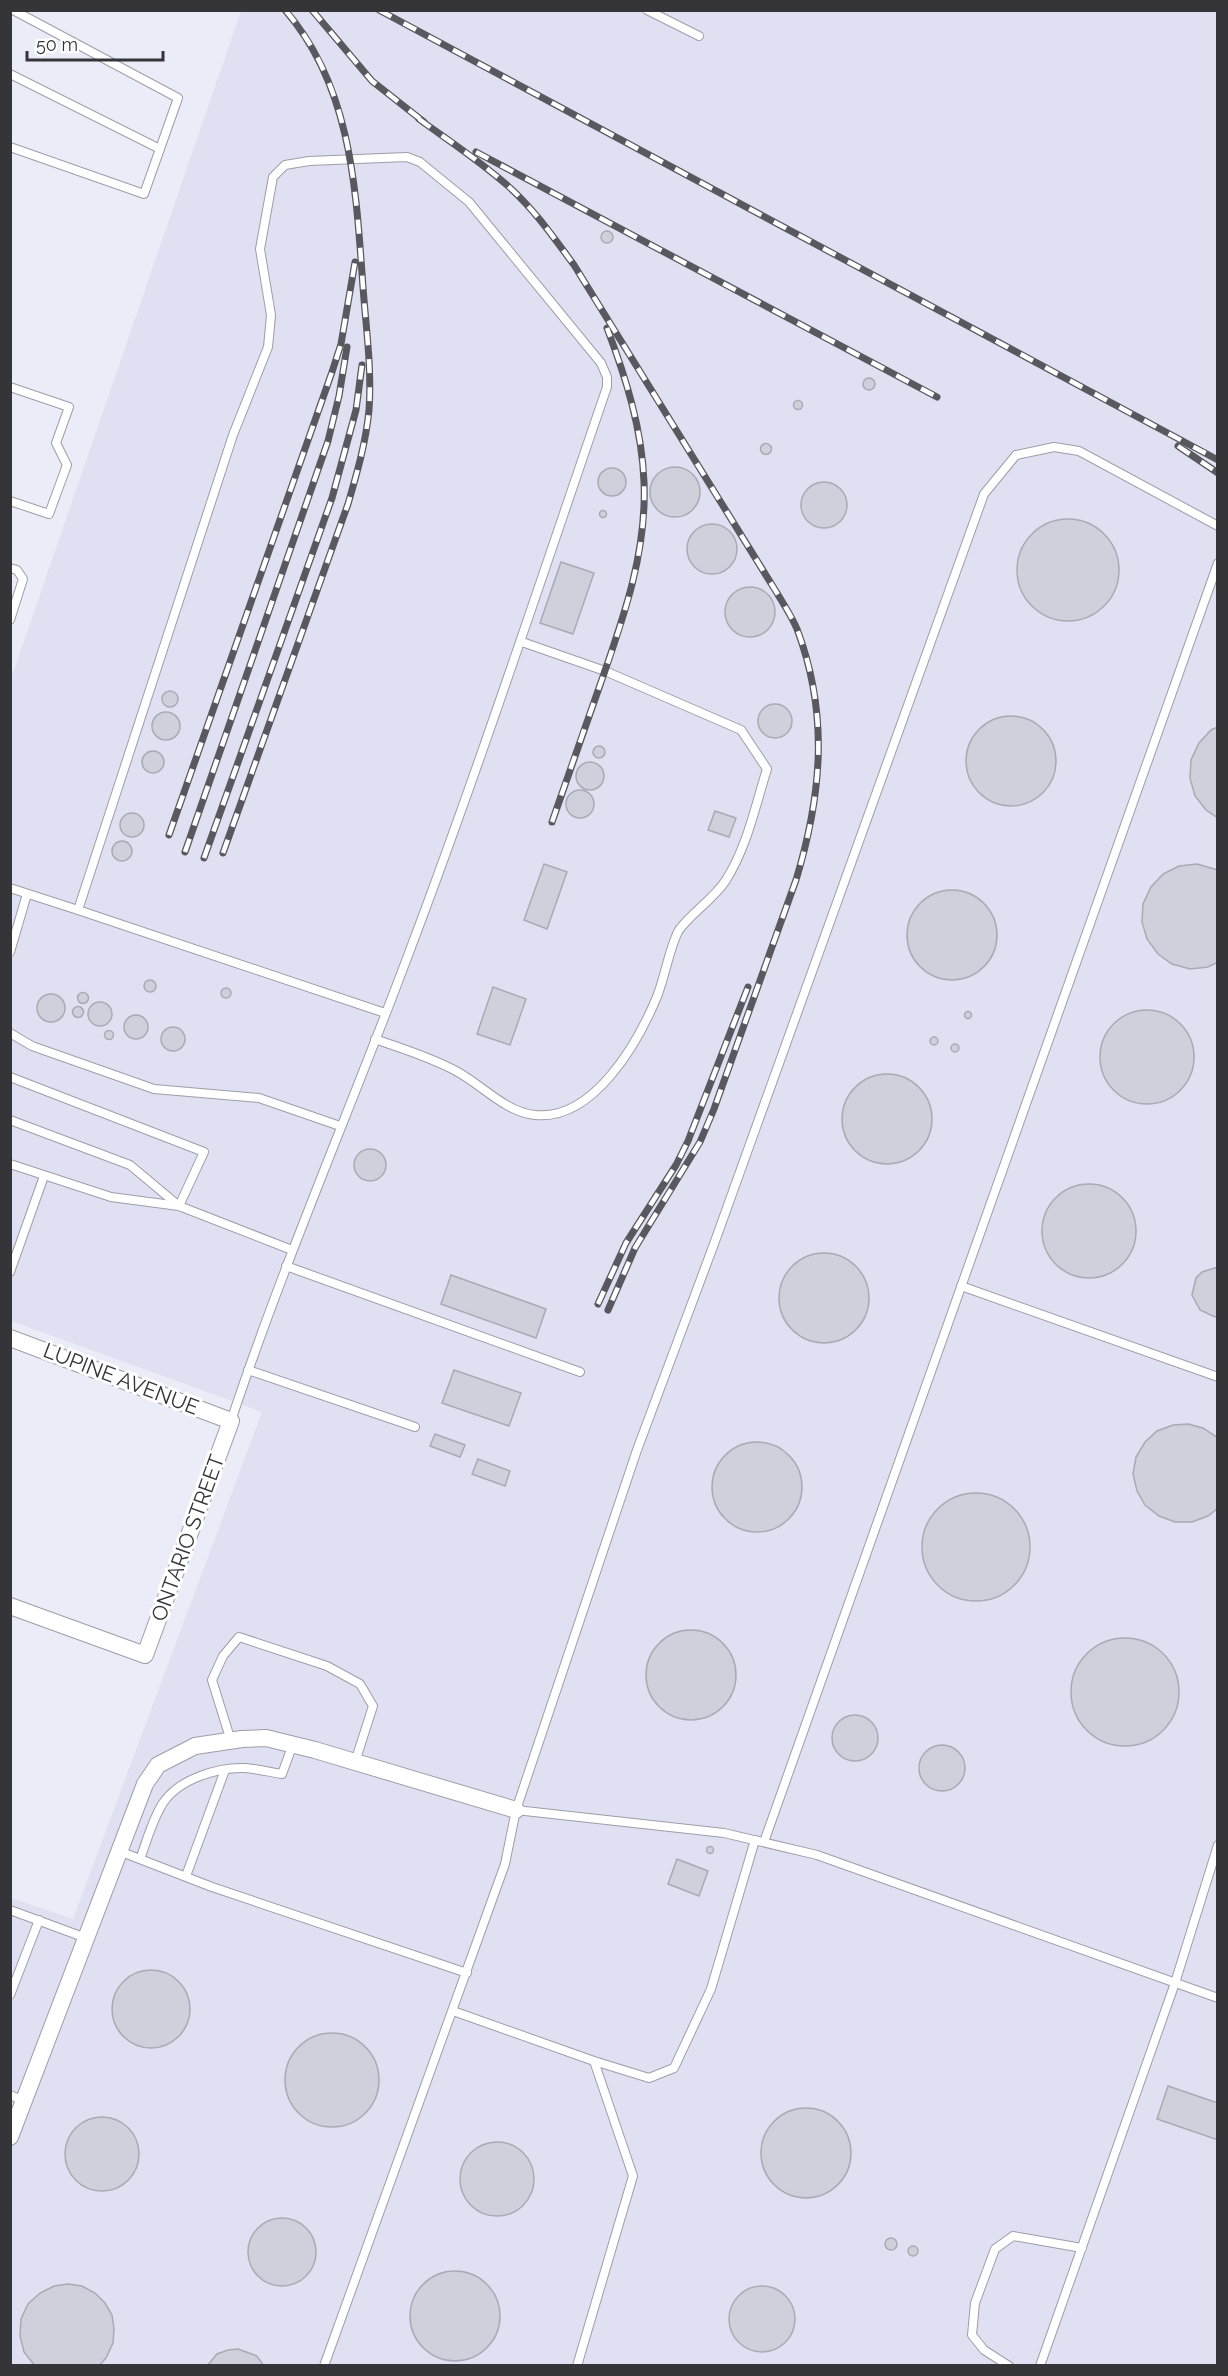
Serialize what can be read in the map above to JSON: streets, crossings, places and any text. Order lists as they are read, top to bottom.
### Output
{
  "streets": {
    "street": ["LUPINE AVENUE", "ONTARIO STREET"]
  },
  "crossings": [
    ["LUPINE AVENUE", "ONTARIO STREET"]
  ],
  "scale_bar": "50 m"
}
